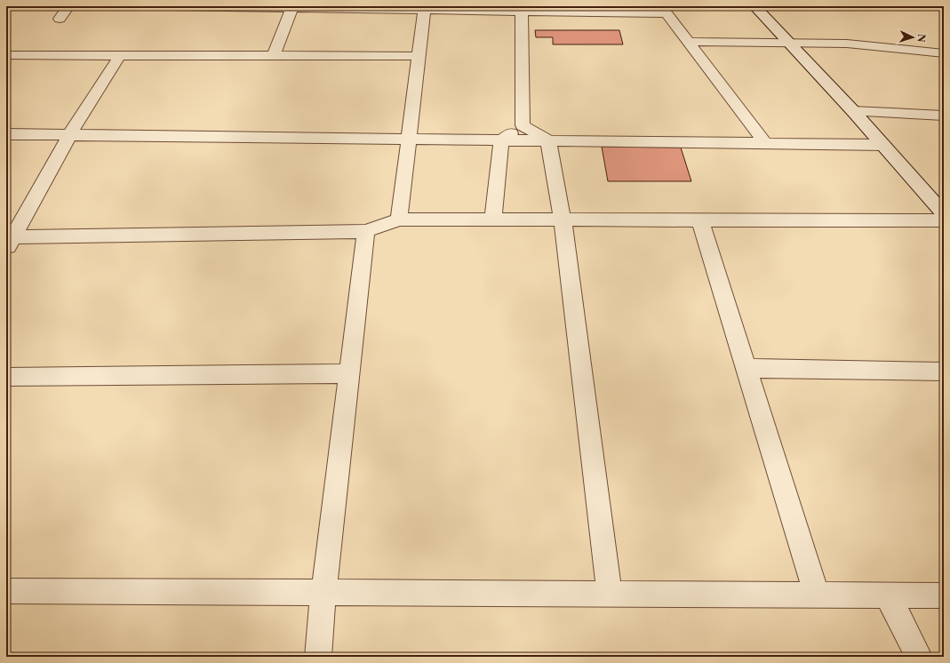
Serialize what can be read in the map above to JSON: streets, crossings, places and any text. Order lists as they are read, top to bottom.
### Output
{
  "north": "right"
}
